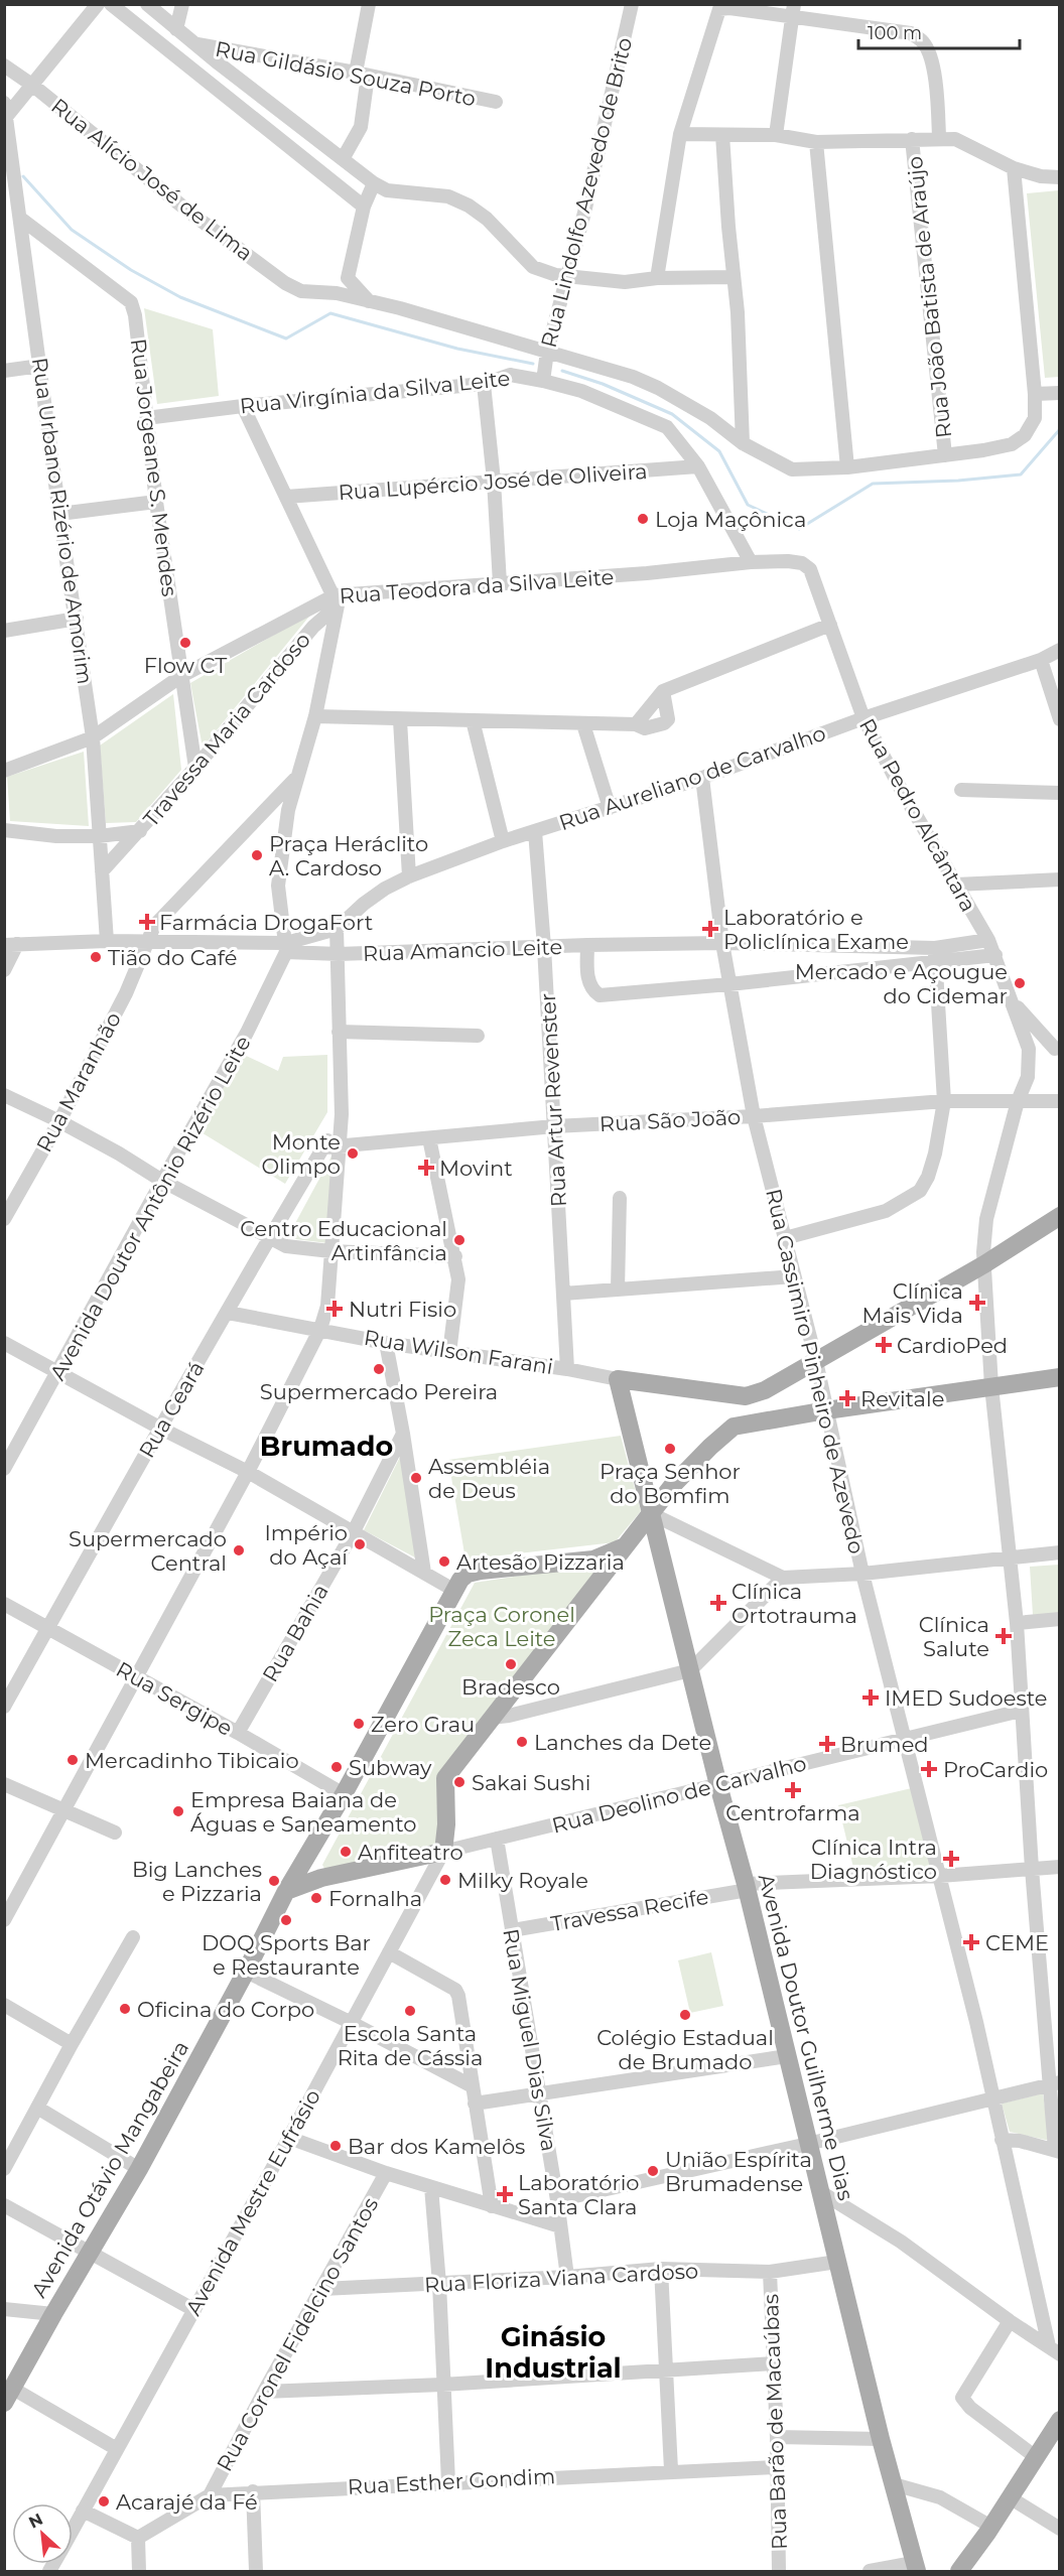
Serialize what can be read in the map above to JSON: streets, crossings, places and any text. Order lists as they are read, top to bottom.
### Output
{
  "streets": {
    "main road": ["Avenida Doutor Guilherme Dias", "Avenida Otávio Mangabeira"],
    "street": [
      "Rua Gildásio Souza Porto",
      "Rua Alício José de Lima",
      "Rua Lindolfo Azevedo de Brito",
      "Rua João Batista de Araújo",
      "Rua Virgínia da Silva Leite",
      "Rua Jorgeane S. Mendes",
      "Rua Lupércio José de Oliveira",
      "Rua Urbano Rizério de Amorim",
      "Rua Teodora da Silva Leite",
      "Travessa Maria Cardoso",
      "Rua Aureliano de Carvalho",
      "Rua Pedro Alcântara",
      "Rua Amancio Leite",
      "Rua Maranhão",
      "Rua Artur Revenster",
      "Rua São João",
      "Avenida Doutor Antônio Rizério Leite",
      "Rua Wilson Farani",
      "Rua Cassimiro Pinheiro de Azevedo",
      "Rua Ceará",
      "Rua Bahia",
      "Rua Sergipe",
      "Rua Deolino de Carvalho",
      "Travessa Recife",
      "Rua Miguel Dias Silva",
      "Avenida Mestre Eufrásio",
      "Rua Floriza Viana Cardoso",
      "Rua Coronel Fidelcino Santos",
      "Rua Barão de Macaúbas",
      "Rua Esther Gondim"
    ]
  },
  "crossings": [
    ["Rua Lindolfo Azevedo de Brito", "Rua Virgínia da Silva Leite"],
    ["Rua Virgínia da Silva Leite", "Rua Jorgeane S. Mendes"],
    ["Rua Virgínia da Silva Leite", "Rua Lupércio José de Oliveira"],
    ["Rua Jorgeane S. Mendes", "Rua Urbano Rizério de Amorim"],
    ["Rua Jorgeane S. Mendes", "Rua Teodora da Silva Leite"],
    ["Rua Jorgeane S. Mendes", "Travessa Maria Cardoso"],
    ["Rua Urbano Rizério de Amorim", "Rua Teodora da Silva Leite"],
    ["Rua Urbano Rizério de Amorim", "Travessa Maria Cardoso"],
    ["Rua Teodora da Silva Leite", "Travessa Maria Cardoso"],
    ["Rua Teodora da Silva Leite", "Rua Pedro Alcântara"],
    ["Rua Aureliano de Carvalho", "Rua Pedro Alcântara"],
    ["Rua Aureliano de Carvalho", "Rua Artur Revenster"],
    ["Rua Aureliano de Carvalho", "Rua Cassimiro Pinheiro de Azevedo"],
    ["Rua Pedro Alcântara", "Rua Amancio Leite"],
    ["Rua Amancio Leite", "Rua Artur Revenster"],
    ["Rua Amancio Leite", "Avenida Doutor Antônio Rizério Leite"],
    ["Rua Amancio Leite", "Rua Cassimiro Pinheiro de Azevedo"],
    ["Rua Artur Revenster", "Rua São João"],
    ["Rua Artur Revenster", "Rua Wilson Farani"],
    ["Rua São João", "Rua Cassimiro Pinheiro de Azevedo"],
    ["Rua São João", "Rua Ceará"],
    ["Rua Wilson Farani", "Rua Ceará"],
    ["Rua Cassimiro Pinheiro de Azevedo", "Rua Deolino de Carvalho"],
    ["Rua Cassimiro Pinheiro de Azevedo", "Travessa Recife"],
    ["Rua Ceará", "Rua Sergipe"],
    ["Rua Bahia", "Rua Sergipe"],
    ["Rua Deolino de Carvalho", "Avenida Doutor Guilherme Dias"],
    ["Rua Deolino de Carvalho", "Rua Miguel Dias Silva"],
    ["Rua Deolino de Carvalho", "Avenida Mestre Eufrásio"],
    ["Travessa Recife", "Avenida Doutor Guilherme Dias"],
    ["Travessa Recife", "Rua Miguel Dias Silva"],
    ["Avenida Doutor Guilherme Dias", "Rua Floriza Viana Cardoso"],
    ["Rua Miguel Dias Silva", "Rua Floriza Viana Cardoso"],
    ["Rua Floriza Viana Cardoso", "Rua Coronel Fidelcino Santos"],
    ["Rua Floriza Viana Cardoso", "Rua Barão de Macaúbas"],
    ["Rua Coronel Fidelcino Santos", "Rua Esther Gondim"],
    ["Rua Barão de Macaúbas", "Rua Esther Gondim"]
  ],
  "districts": ["Brumado", "Ginásio Industrial"],
  "parks": ["Praça Coronel Zeca Leite"],
  "places": {
    "other": [
      "Loja Maçônica",
      "Flow CT",
      "Praça Heráclito A. Cardoso",
      "Tião do Café",
      "Mercado e Açougue do Cidemar",
      "Monte Olimpo",
      "Centro Educacional Artinfância",
      "Supermercado Pereira",
      "Praça Senhor do Bomfim",
      "Assembléia de Deus",
      "Império do Açaí",
      "Supermercado Central",
      "Artesão Pizzaria",
      "Bradesco",
      "Zero Grau",
      "Lanches da Dete",
      "Mercadinho Tibicaio",
      "Subway",
      "Sakai Sushi",
      "Empresa Baiana de Águas e Saneamento",
      "Anfiteatro",
      "Milky Royale",
      "Big Lanches e Pizzaria",
      "Fornalha",
      "DOQ Sports Bar e Restaurante",
      "Oficina do Corpo",
      "Escola Santa Rita de Cássia",
      "Colégio Estadual de Brumado",
      "Bar dos Kamelôs",
      "União Espírita Brumadense",
      "Acarajé da Fé"
    ],
    "health": [
      "Farmácia DrogaFort",
      "Laboratório e Policlínica Exame",
      "Movint",
      "Clínica Mais Vida",
      "Nutri Fisio",
      "CardioPed",
      "Revitale",
      "Clínica Ortotrauma",
      "Clínica Salute",
      "IMED Sudoeste",
      "Brumed",
      "ProCardio",
      "Centrofarma",
      "Clínica Intra Diagnóstico",
      "CEME",
      "Laboratório Santa Clara"
    ]
  },
  "scale_bar": "100 m",
  "north": "top left"
}
